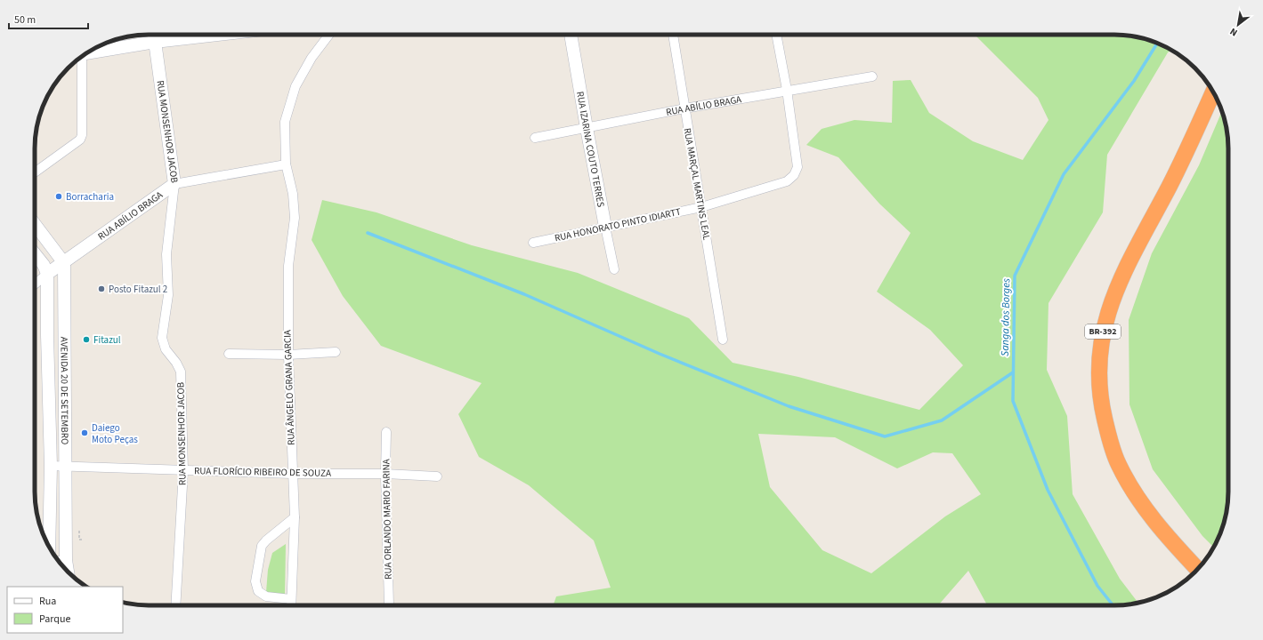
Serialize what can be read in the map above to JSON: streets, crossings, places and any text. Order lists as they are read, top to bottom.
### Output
{
  "streets": {
    "highway": ["BR-392"],
    "street": [
      "RUA ABÍLIO BRAGA",
      "RUA MONSENHOR JACOB",
      "RUA IZARINA COUTO TERRES",
      "RUA MARÇAL MARTINS LEAL",
      "RUA HONORATO PINTO IDIARTT",
      "RUA ÂNGELO GRANA GARCIA",
      "AVENIDA 20 DE SETEMBRO",
      "RUA FLORÍCIO RIBEIRO DE SOUZA",
      "RUA ORLANDO MARIO FARINA"
    ]
  },
  "crossings": [
    ["RUA ABÍLIO BRAGA", "RUA MONSENHOR JACOB"],
    ["RUA ABÍLIO BRAGA", "RUA IZARINA COUTO TERRES"],
    ["RUA ABÍLIO BRAGA", "RUA MARÇAL MARTINS LEAL"],
    ["RUA ABÍLIO BRAGA", "RUA HONORATO PINTO IDIARTT"],
    ["RUA ABÍLIO BRAGA", "RUA ÂNGELO GRANA GARCIA"],
    ["RUA ABÍLIO BRAGA", "AVENIDA 20 DE SETEMBRO"],
    ["RUA MONSENHOR JACOB", "RUA FLORÍCIO RIBEIRO DE SOUZA"],
    ["RUA IZARINA COUTO TERRES", "RUA HONORATO PINTO IDIARTT"],
    ["RUA MARÇAL MARTINS LEAL", "RUA HONORATO PINTO IDIARTT"],
    ["RUA ÂNGELO GRANA GARCIA", "RUA FLORÍCIO RIBEIRO DE SOUZA"],
    ["AVENIDA 20 DE SETEMBRO", "RUA FLORÍCIO RIBEIRO DE SOUZA"],
    ["RUA FLORÍCIO RIBEIRO DE SOUZA", "RUA ORLANDO MARIO FARINA"]
  ],
  "water": ["Sanga dos Borges"],
  "places": [
    "Borracharia",
    "Posto Fitazul 2",
    "Fitazul",
    "Daiego Moto Peças"
  ],
  "legend": ["Rua", "Parque"],
  "scale_bar": "50 m",
  "north": "bottom left"
}
